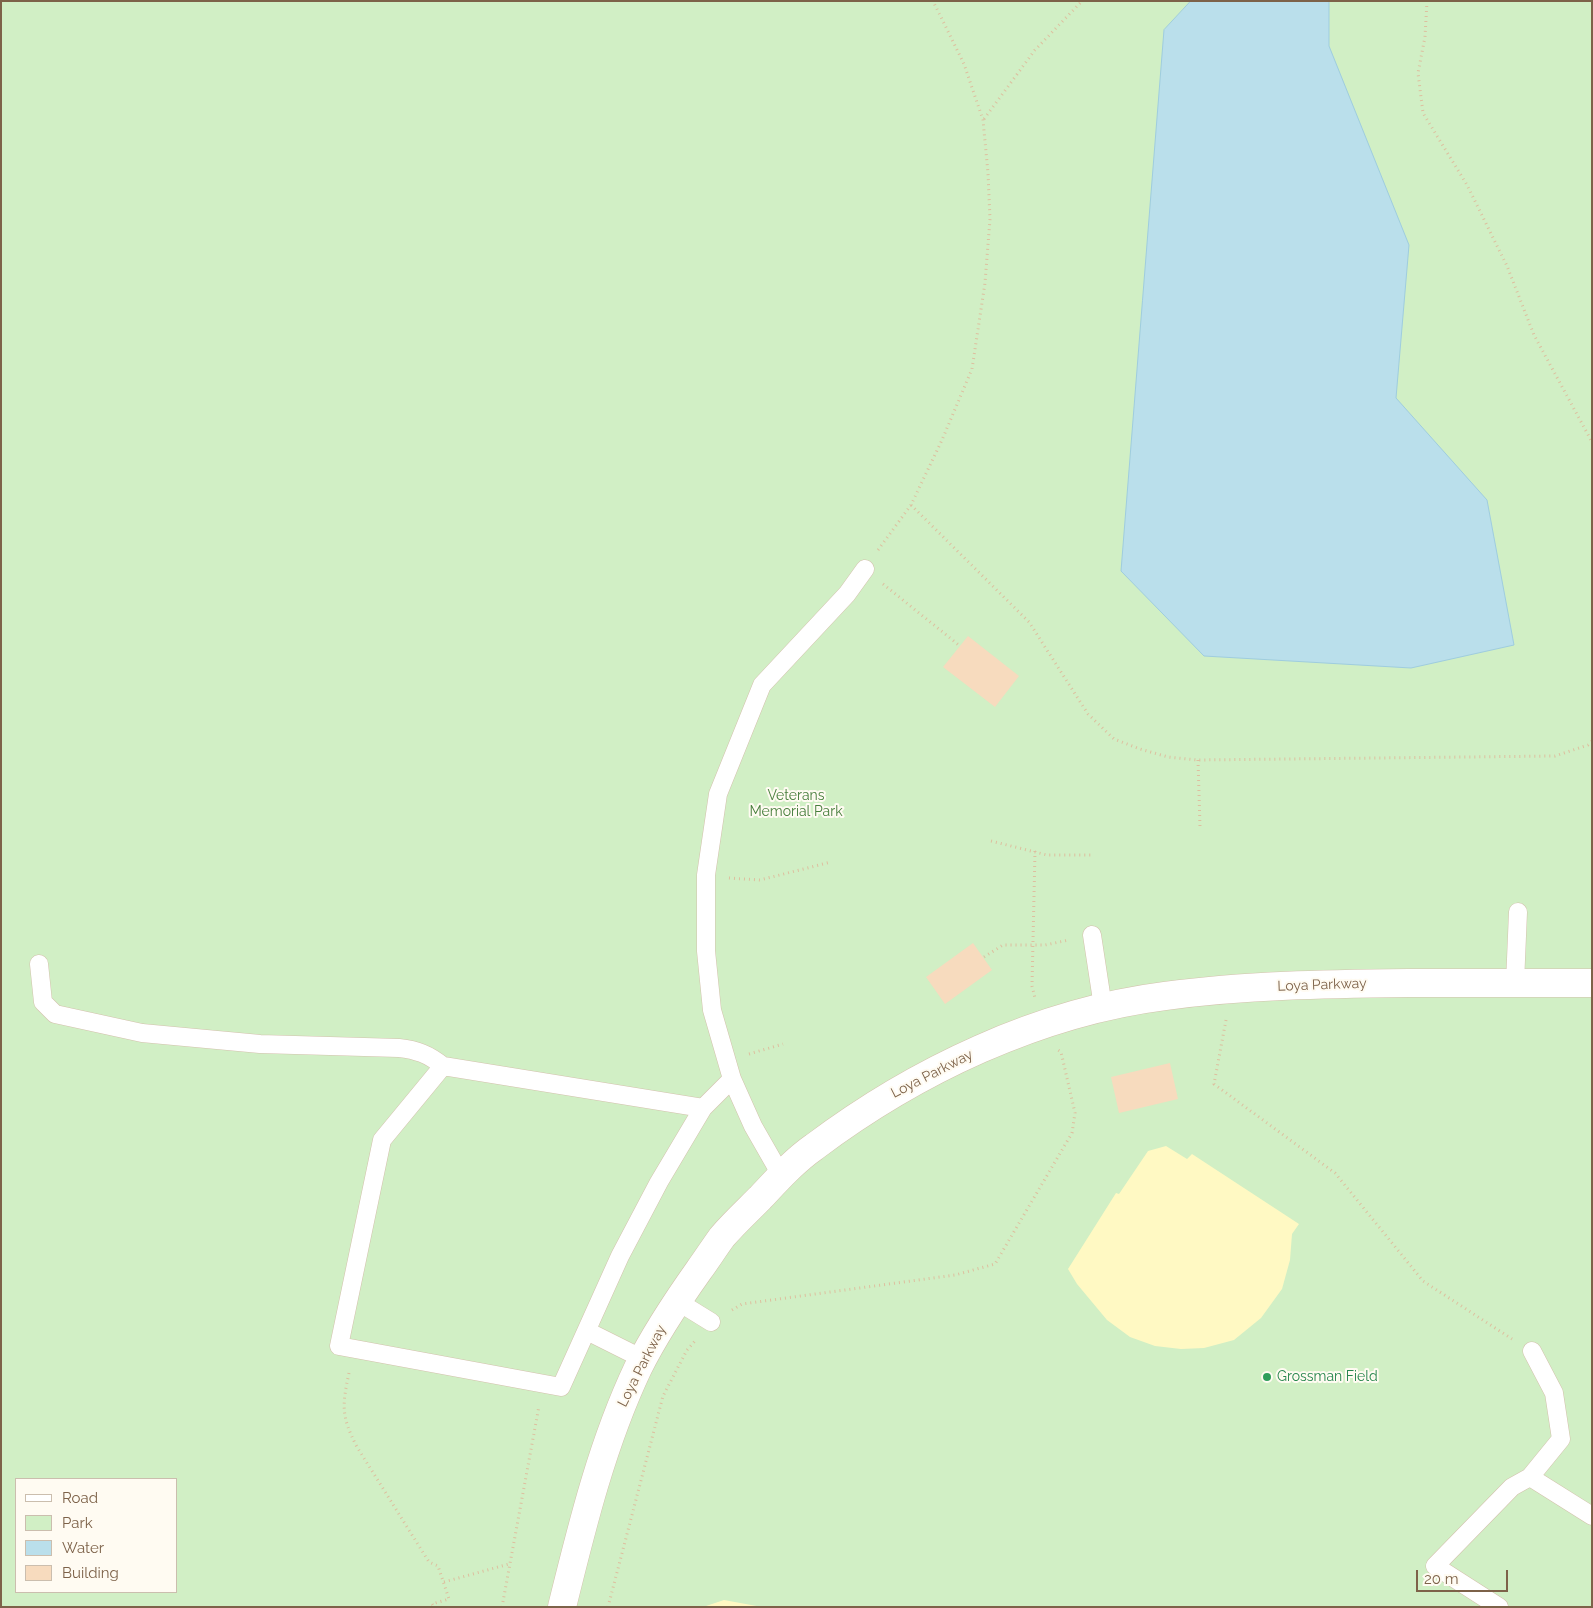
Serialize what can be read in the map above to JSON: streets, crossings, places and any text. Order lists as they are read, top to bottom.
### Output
{
  "streets": {
    "street": ["Loya Parkway"]
  },
  "parks": ["Veterans Memorial Park"],
  "places": ["Grossman Field"],
  "legend": [
    "Road",
    "Park",
    "Water",
    "Building"
  ],
  "scale_bar": "20 m"
}
